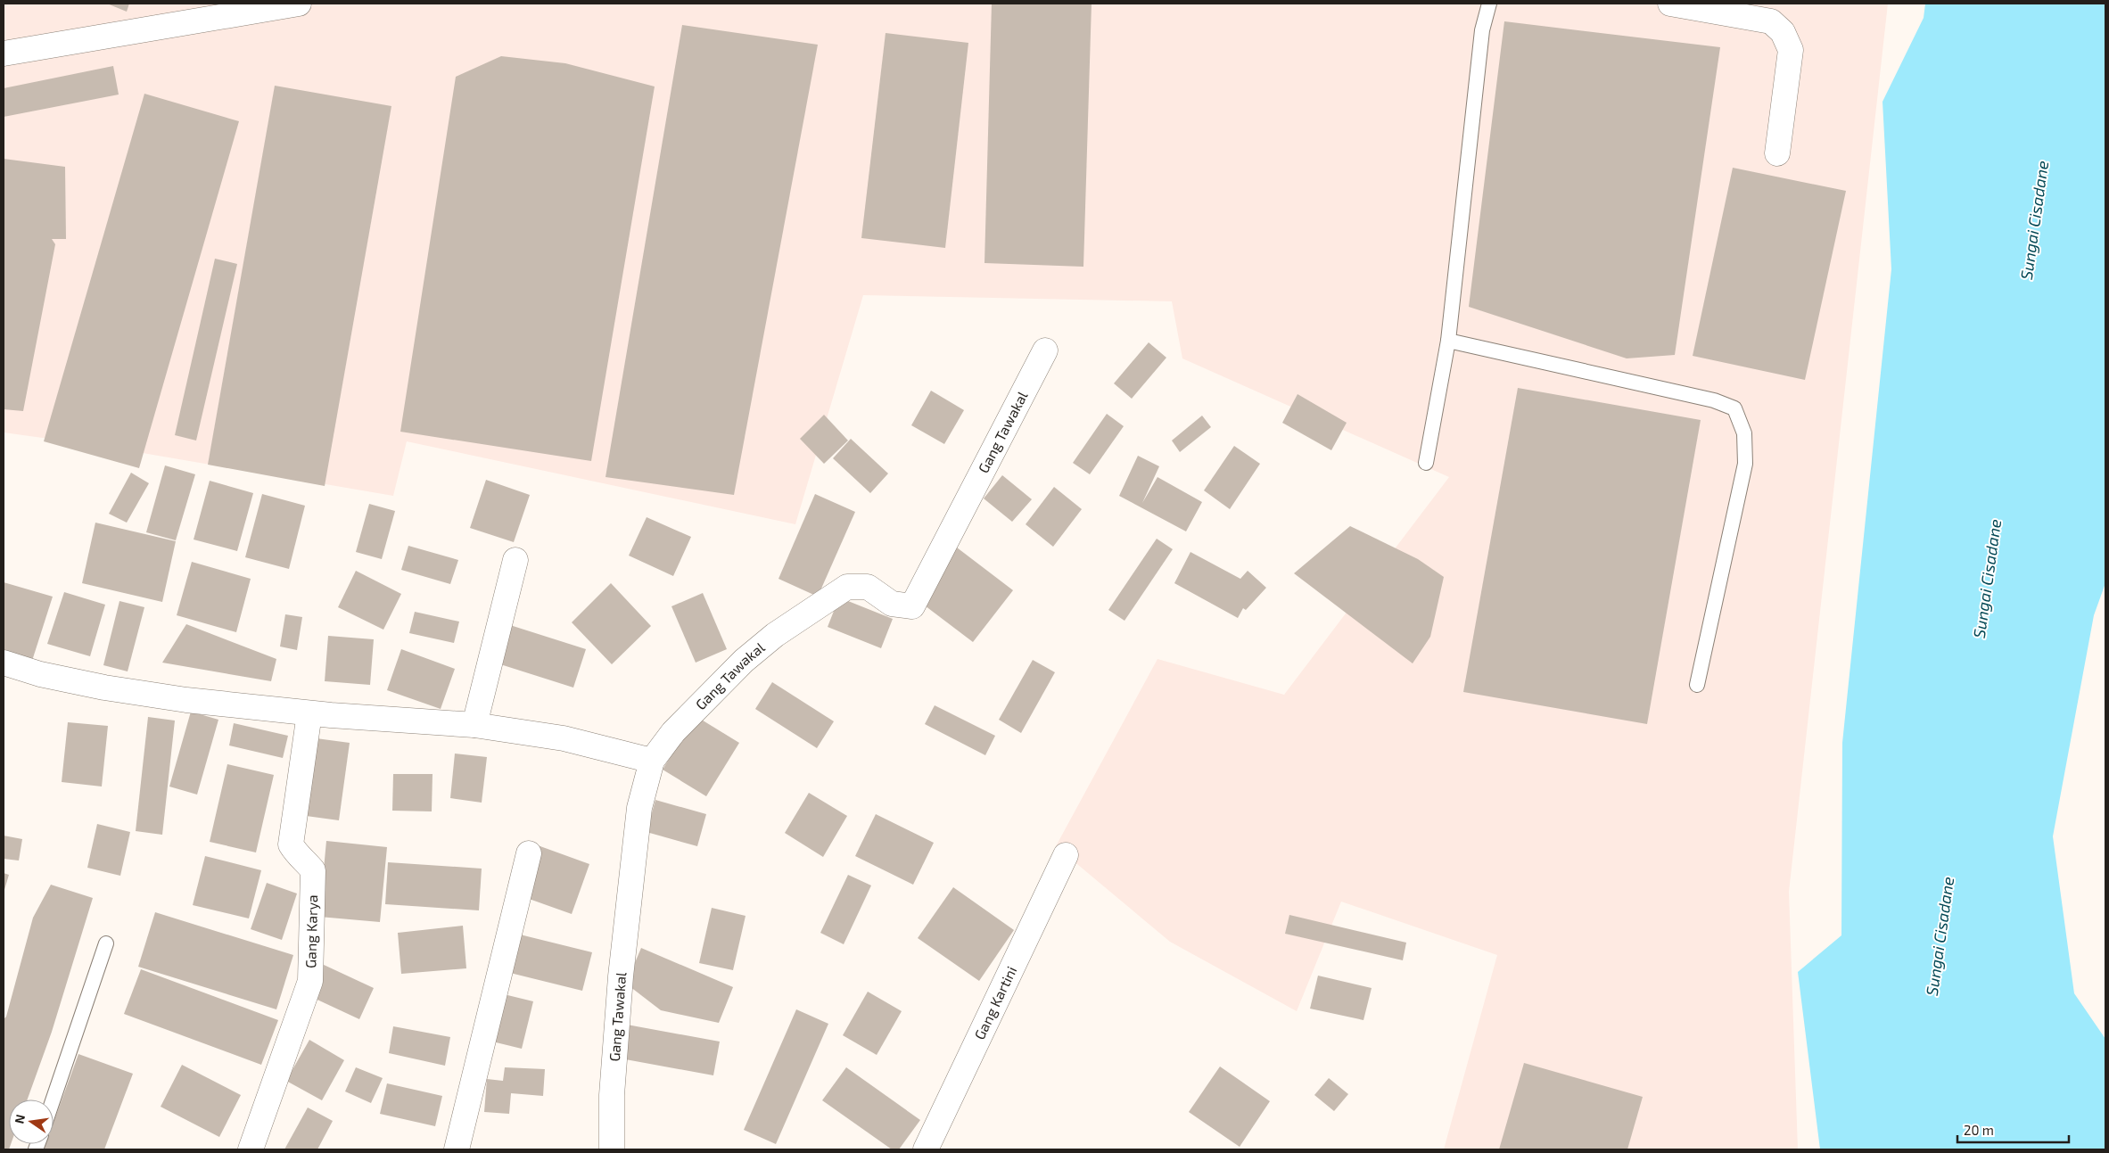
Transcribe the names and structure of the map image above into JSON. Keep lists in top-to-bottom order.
{
  "streets": {
    "street": ["Gang Tawakal", "Gang Karya", "Gang Kartini"]
  },
  "water": ["Sungai Cisadane"],
  "scale_bar": "20 m",
  "north": "left"
}
